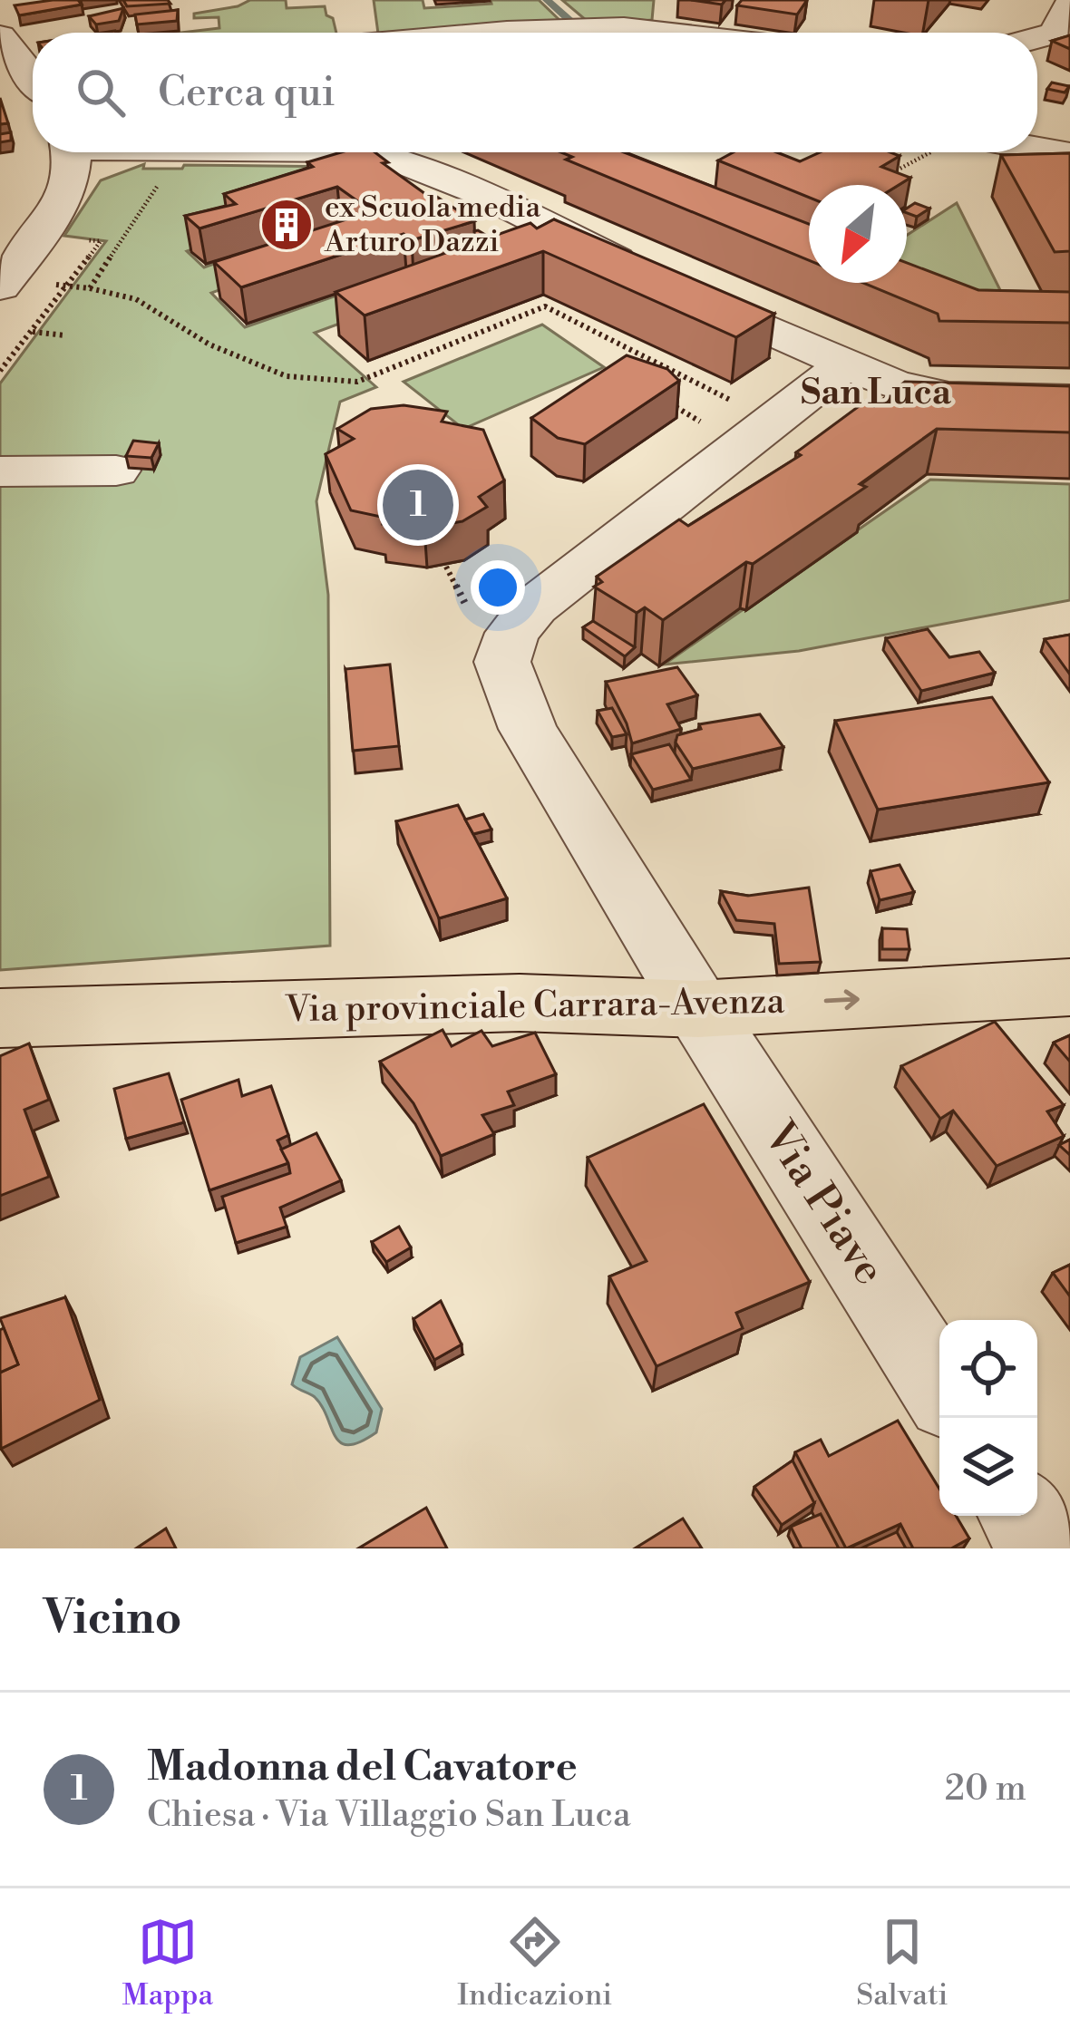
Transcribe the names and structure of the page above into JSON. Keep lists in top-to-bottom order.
{
  "streets": {
    "main road": ["Via provinciale Carrara-Avenza"],
    "street": ["Via Piave"]
  },
  "crossings": [
    ["Via provinciale Carrara-Avenza", "Via Piave"]
  ],
  "districts": ["San Luca"],
  "places": {
    "building": ["ex Scuola media Arturo Dazzi"]
  },
  "north": "bottom left",
  "page": {
    "search": "Cerca qui",
    "pins": "1",
    "heading": "Vicino",
    "list": [
      {
        "mark": "1",
        "name": "Madonna del Cavatore",
        "note": "Chiesa · Via Villaggio San Luca",
        "value": "20 m"
      }
    ],
    "nav": ["Mappa", "Indicazioni", "Salvati"]
  }
}
